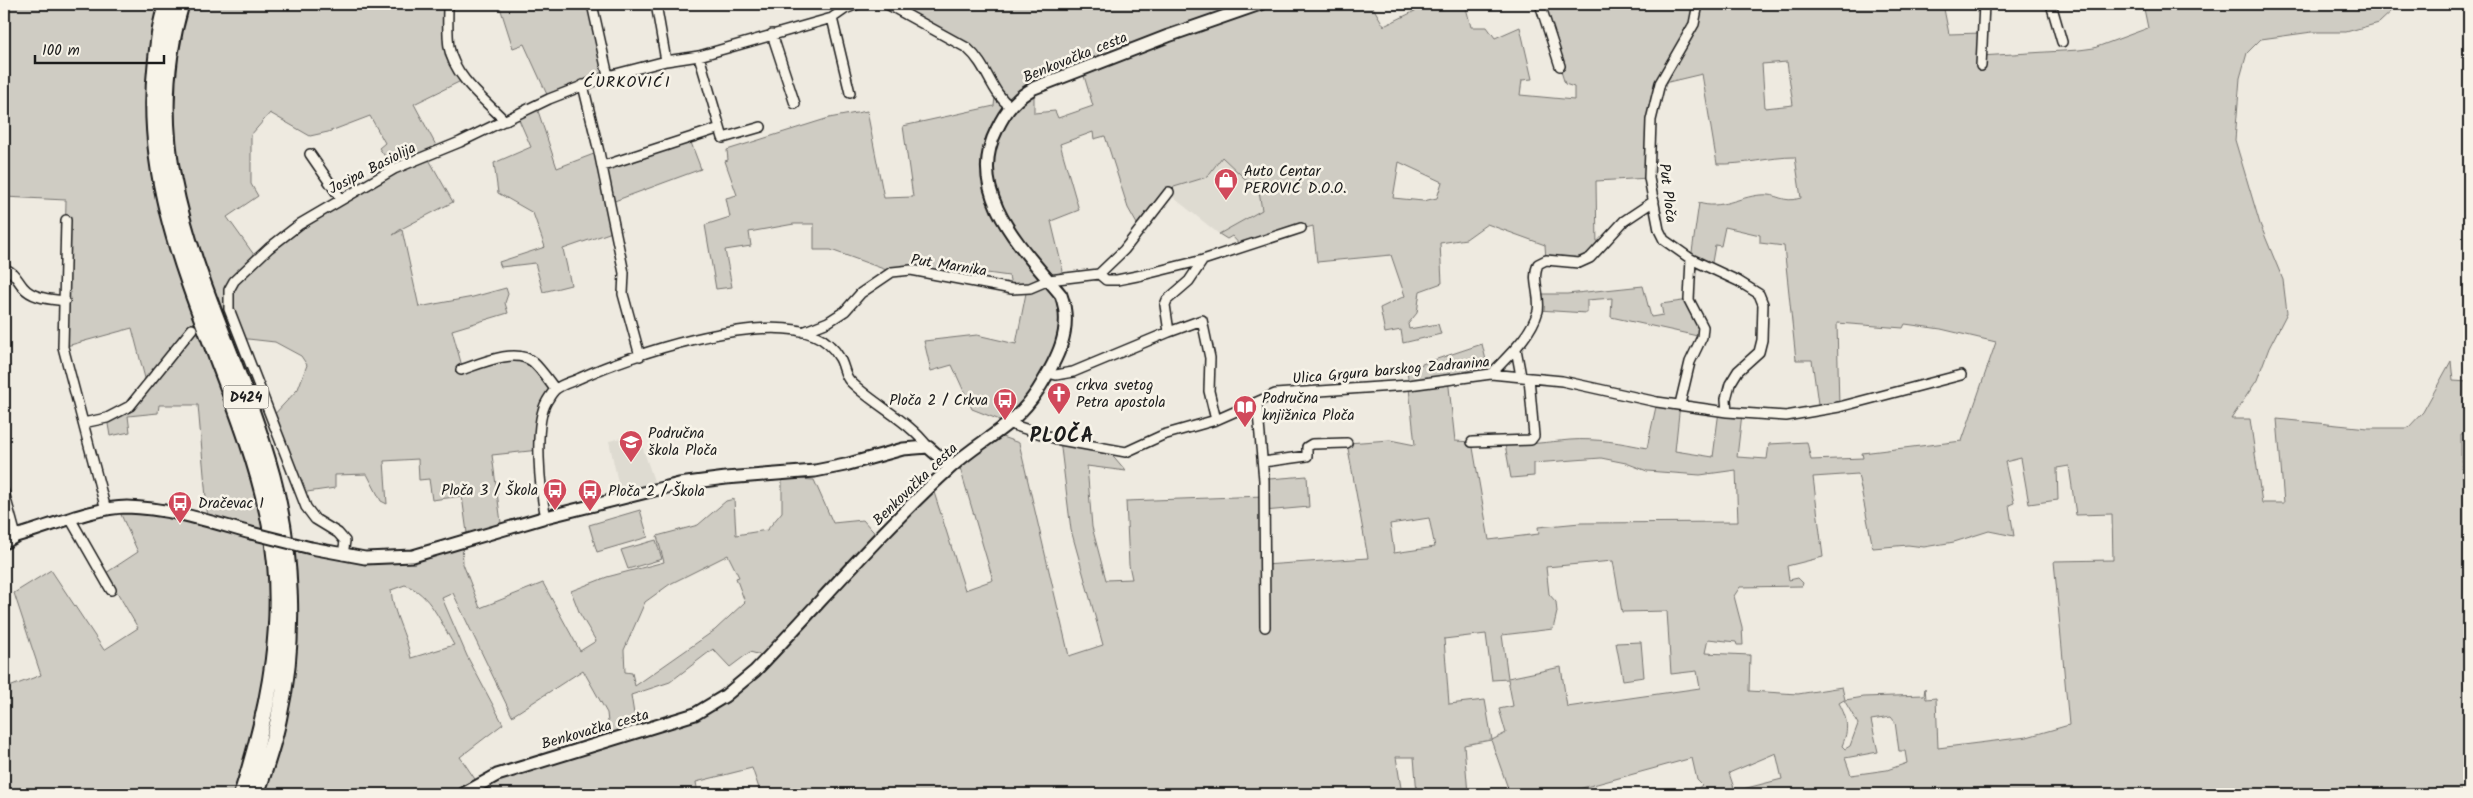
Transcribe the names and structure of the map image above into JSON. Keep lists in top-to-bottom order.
{
  "streets": {
    "highway": ["D424"],
    "main road": ["Benkovačka cesta"],
    "street": [
      "Josipa Basiolija",
      "Put Ploča",
      "Put Marnika",
      "Ulica Grgura barskog Zadranina"
    ]
  },
  "crossings": [
    ["Benkovačka cesta", "Put Marnika"],
    ["Benkovačka cesta", "Ulica Grgura barskog Zadranina"],
    ["Put Ploča", "Ulica Grgura barskog Zadranina"]
  ],
  "districts": ["ĆURKOVIĆI", "PLOČA"],
  "places": {
    "shop": ["Auto Centar PEROVIĆ D.O.O."],
    "church": ["crkva svetog Petra apostola"],
    "bus stop": [
      "Ploča 2 / Crkva",
      "Ploča 3 / Škola",
      "Ploča 2 / Škola",
      "Dračevac 1"
    ],
    "library": ["Područna knjižnica Ploča"],
    "school or university": ["Područna škola Ploča"]
  },
  "scale_bar": "100 m"
}
